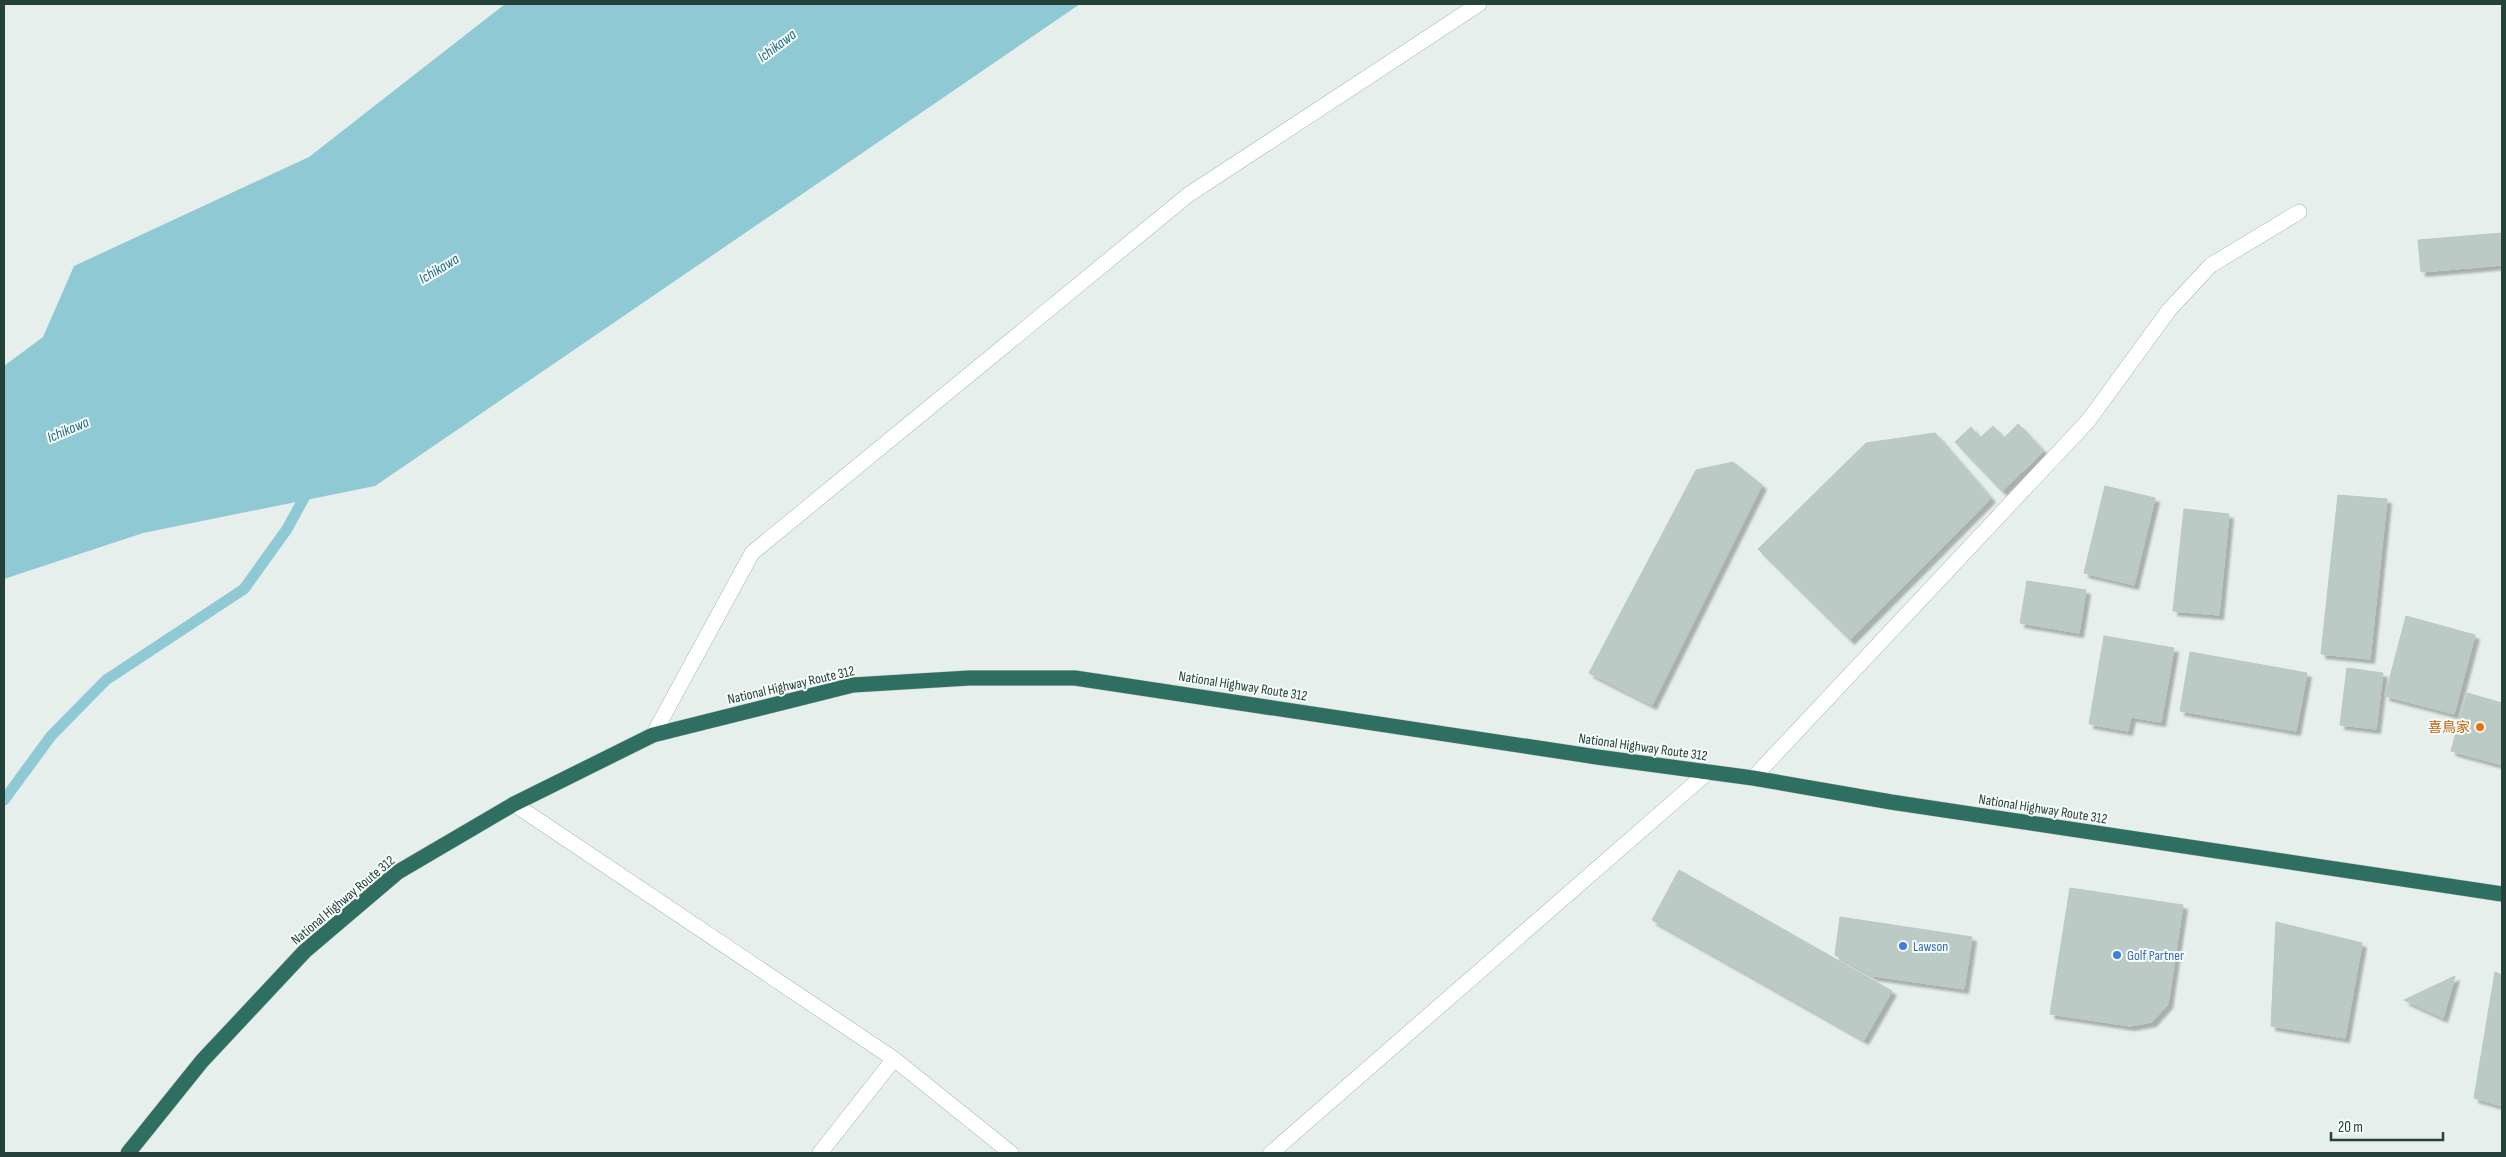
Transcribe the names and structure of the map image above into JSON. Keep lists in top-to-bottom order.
{
  "streets": {
    "highway": ["National Highway Route 312"]
  },
  "water": ["Ichikawa"],
  "places": ["喜鳥家", "Lawson", "Golf Partner"],
  "scale_bar": "20 m"
}
